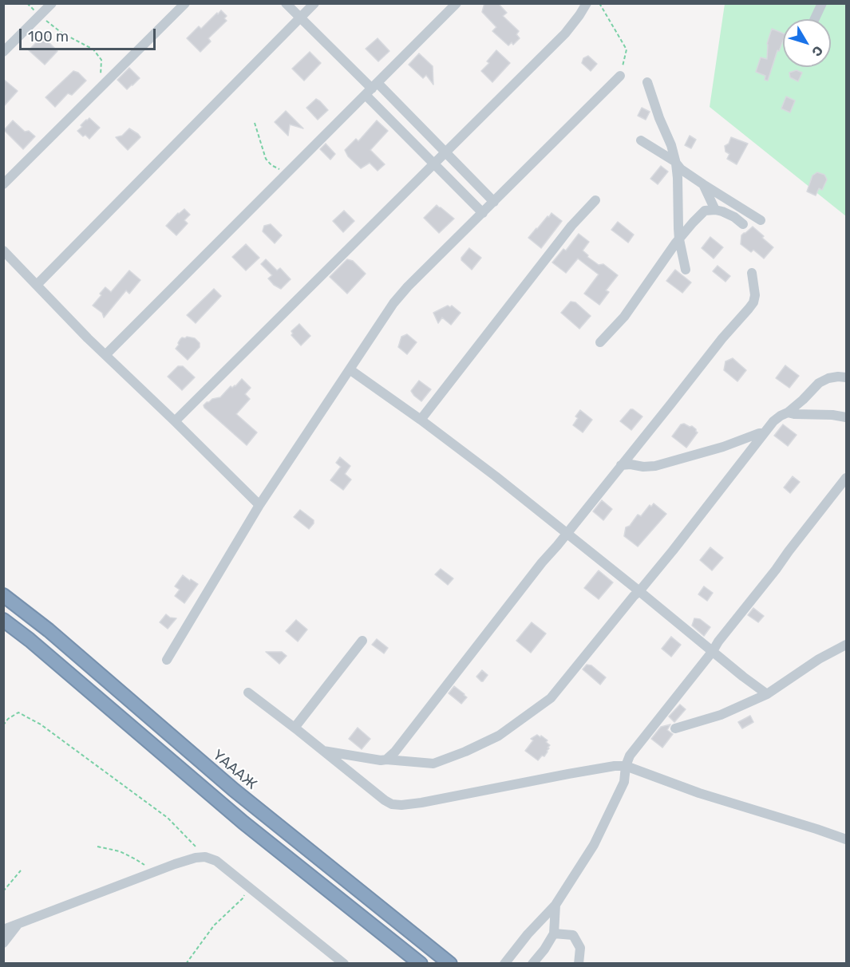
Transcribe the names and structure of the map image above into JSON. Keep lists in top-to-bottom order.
{
  "streets": {
    "highway": ["ҮАААЖ"]
  },
  "scale_bar": "100 m",
  "north": "bottom right"
}
